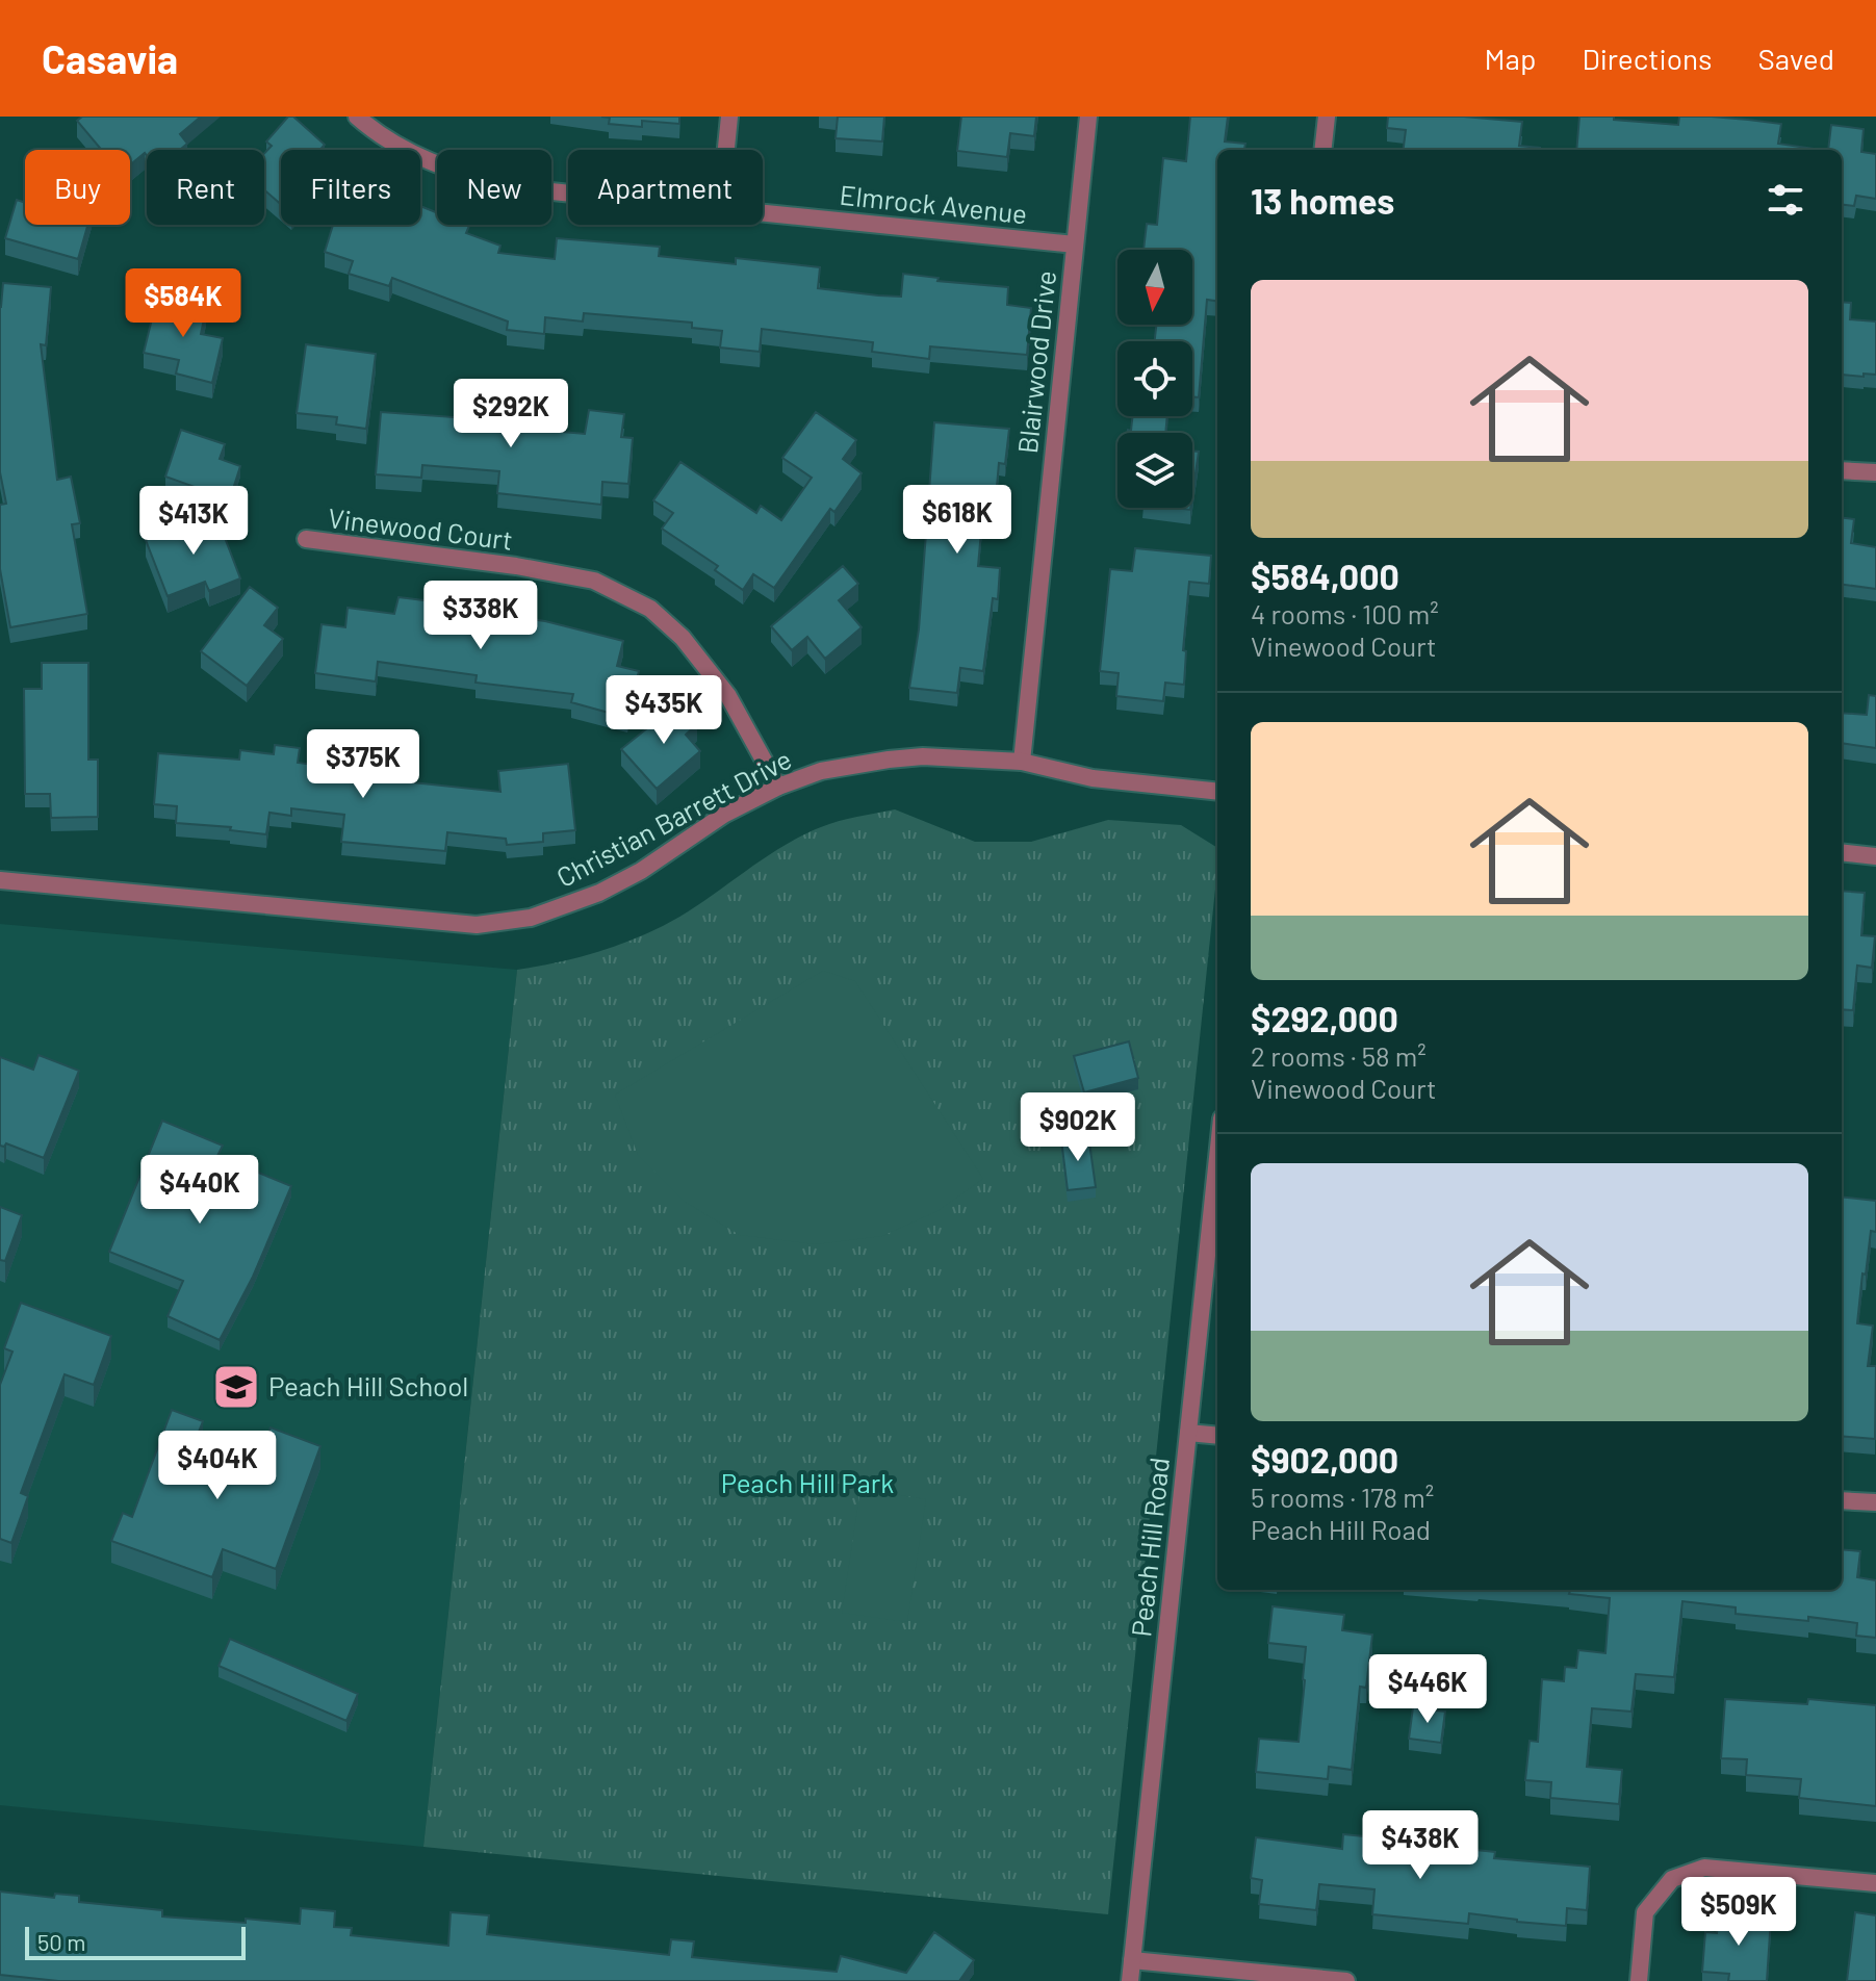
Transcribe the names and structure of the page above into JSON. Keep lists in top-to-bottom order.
{
  "streets": {
    "street": [
      "Elmrock Avenue",
      "Blairwood Drive",
      "Vinewood Court",
      "Christian Barrett Drive",
      "Peach Hill Road"
    ]
  },
  "crossings": [
    ["Elmrock Avenue", "Blairwood Drive"],
    ["Blairwood Drive", "Christian Barrett Drive"],
    ["Vinewood Court", "Christian Barrett Drive"]
  ],
  "parks": ["Peach Hill Park"],
  "places": {
    "school or university": ["Peach Hill School"]
  },
  "scale_bar": "50 m",
  "north": "bottom",
  "page": {
    "header": "Casavia",
    "nav": ["Map", "Directions", "Saved"],
    "chip": [
      "Buy",
      "Rent",
      "Filters",
      "New",
      "Apartment"
    ],
    "heading": "13 homes",
    "list": [
      {
        "name": "$584,000",
        "note": "4 rooms · 100 m² · Vinewood Court"
      },
      {
        "name": "$292,000",
        "note": "2 rooms · 58 m² · Vinewood Court"
      },
      {
        "name": "$902,000",
        "note": "5 rooms · 178 m² · Peach Hill Road"
      }
    ],
    "price": [
      "$584K",
      "$292K",
      "$618K",
      "$413K",
      "$338K",
      "$435K",
      "$375K",
      "$902K",
      "$440K",
      "$404K",
      "$446K",
      "$438K",
      "$509K"
    ],
    "scale": "50 m"
  }
}
